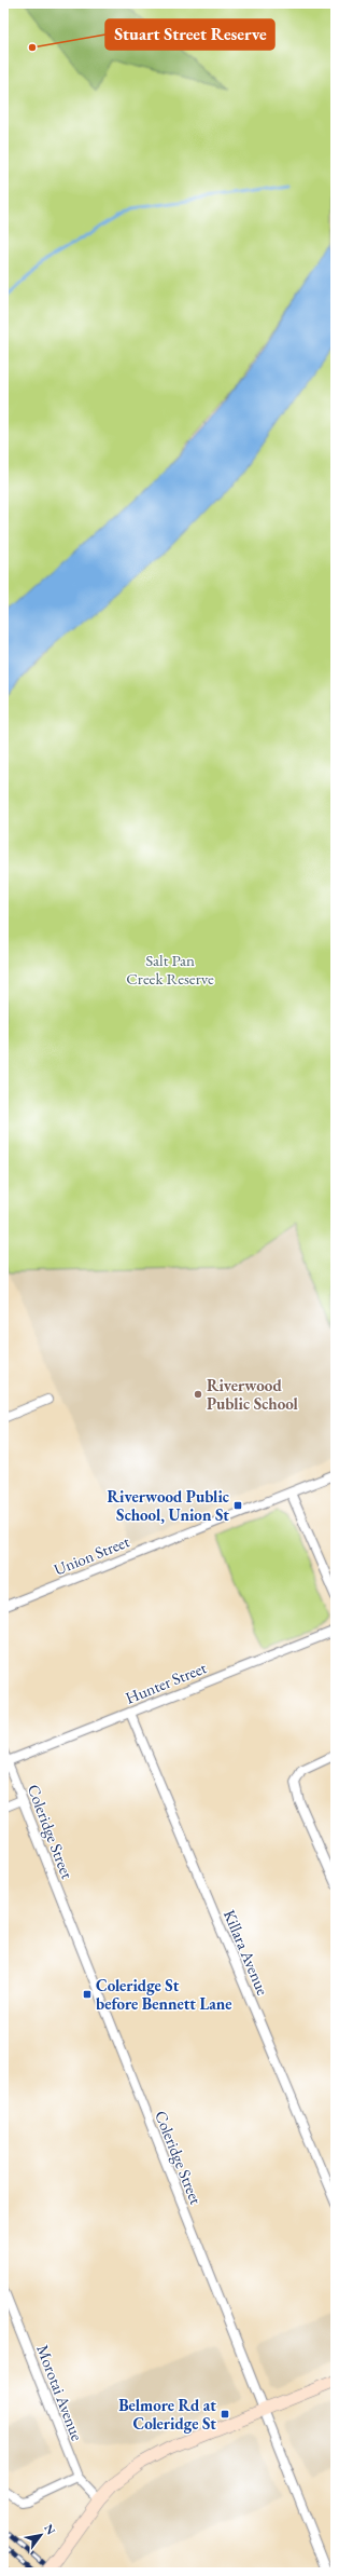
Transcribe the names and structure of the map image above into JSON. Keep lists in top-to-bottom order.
{
  "streets": {
    "street": [
      "Union Street",
      "Hunter Street",
      "Coleridge Street",
      "Killara Avenue",
      "Morotai Avenue"
    ]
  },
  "crossings": [
    ["Hunter Street", "Coleridge Street"],
    ["Hunter Street", "Killara Avenue"]
  ],
  "parks": ["Salt Pan Creek Reserve"],
  "places": {
    "other": ["Stuart Street Reserve", "Riverwood Public School"],
    "transit": ["Riverwood Public School, Union St", "Coleridge St before Bennett Lane", "Belmore Rd at Coleridge St"]
  },
  "north": "top right"
}
